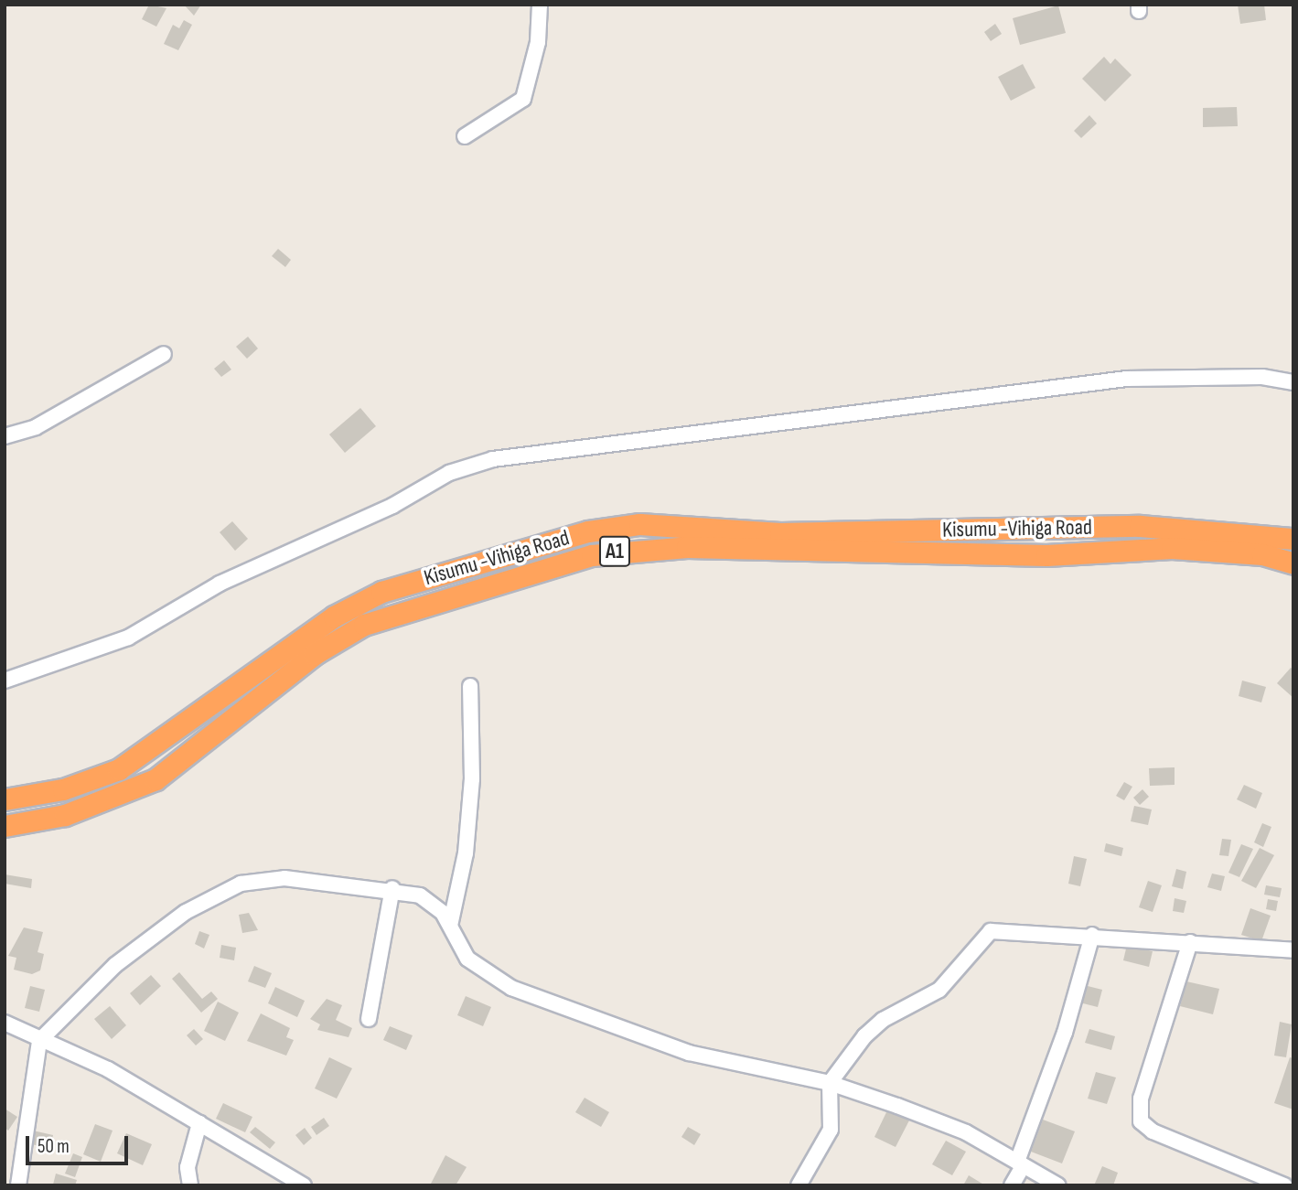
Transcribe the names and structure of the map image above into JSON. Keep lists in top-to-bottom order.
{
  "streets": {
    "highway": ["Kisumu -Vihiga Road", "A1"]
  },
  "scale_bar": "50 m"
}
